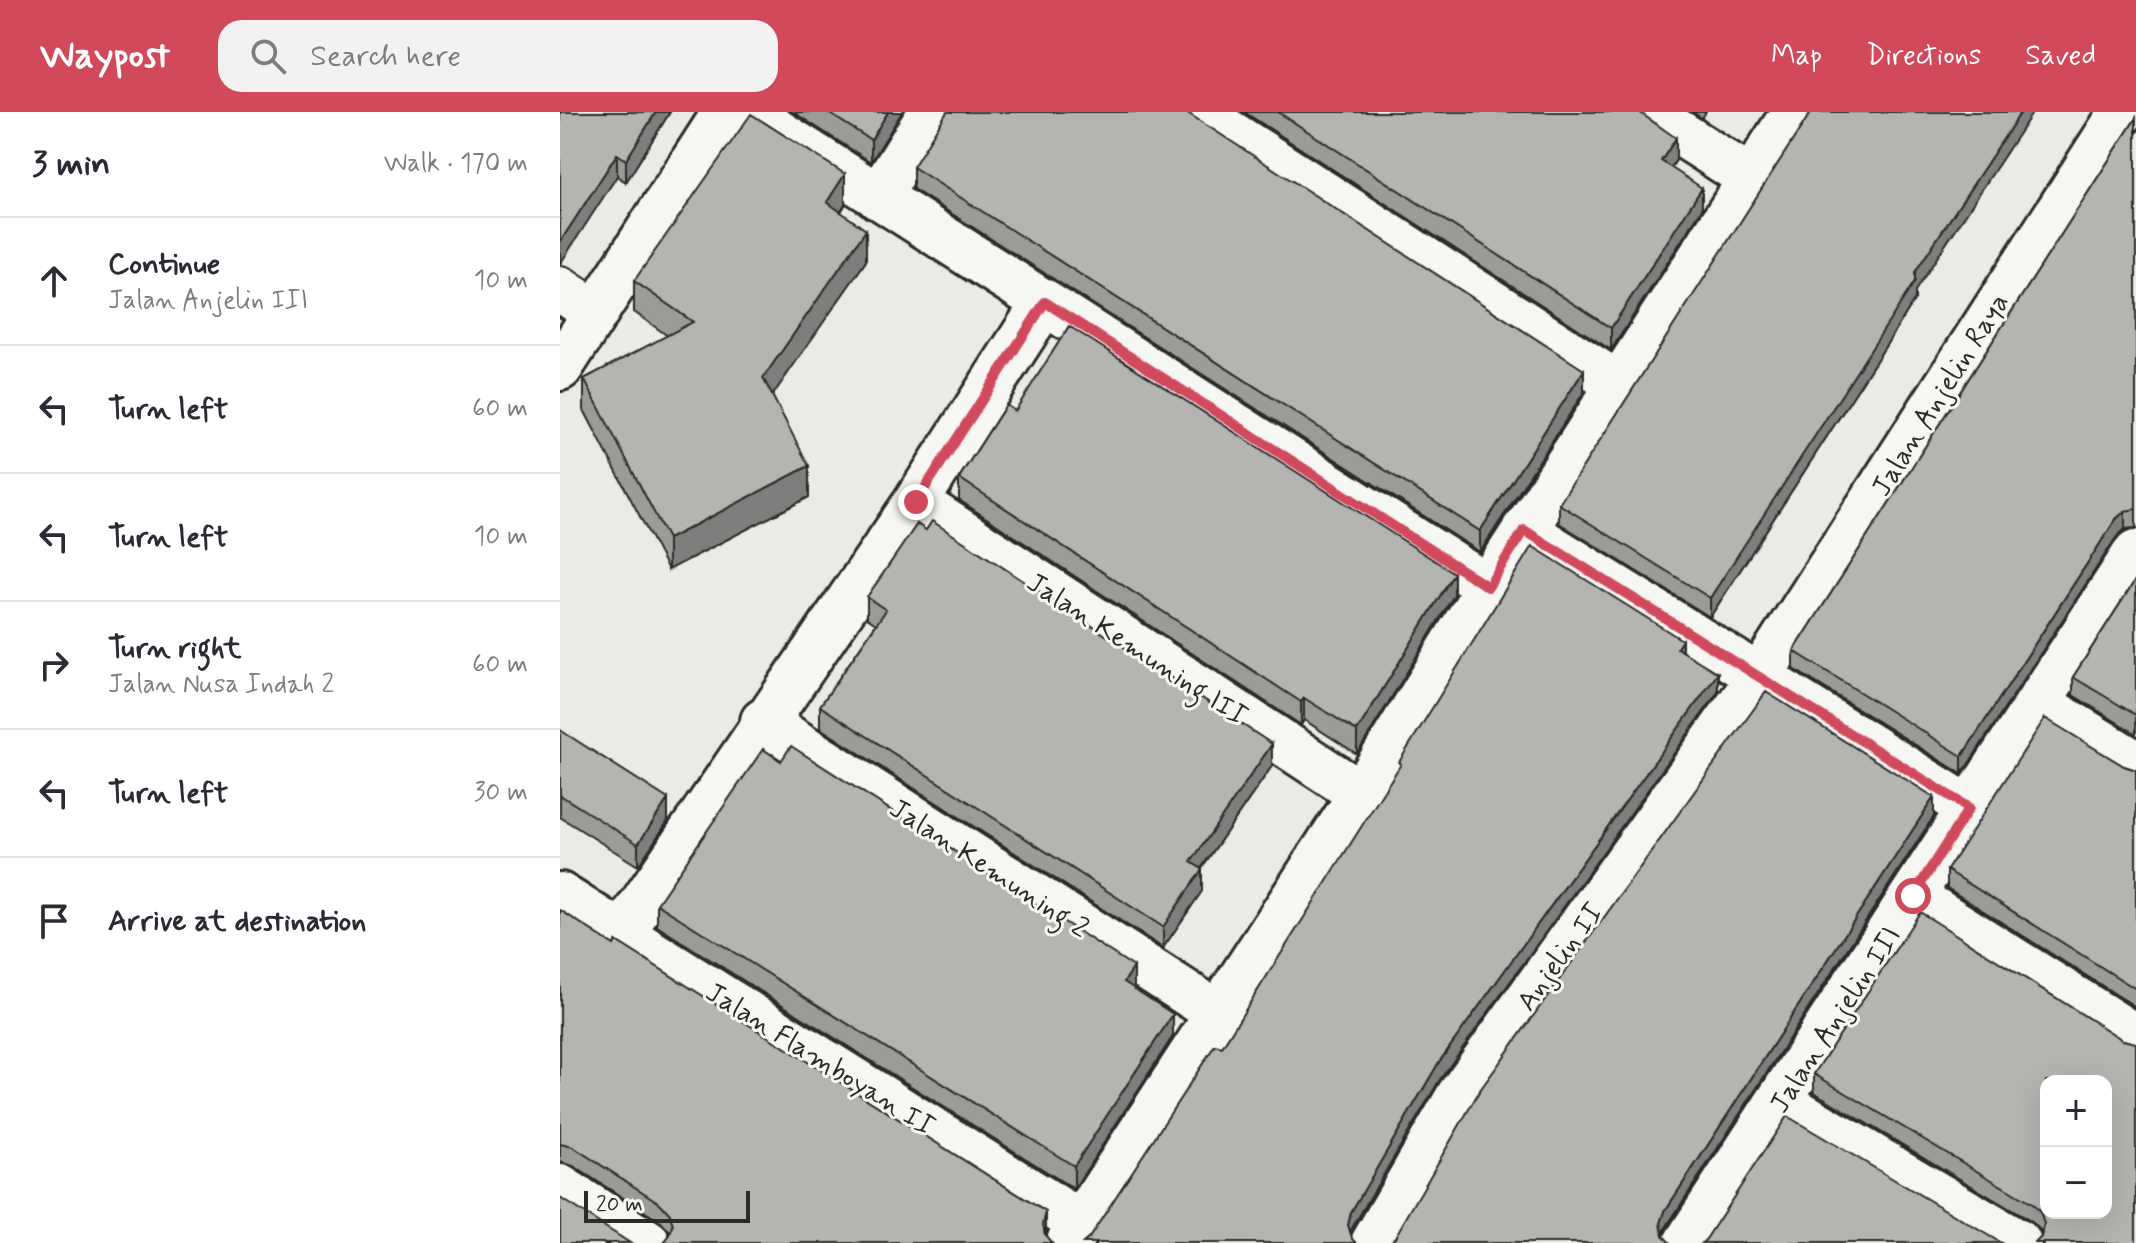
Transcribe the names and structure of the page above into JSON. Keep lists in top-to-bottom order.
{
  "streets": {
    "street": [
      "Jalan Anjelin Raya",
      "Jalan Kemuning III",
      "Jalan Kemuning 2",
      "Anjelin II",
      "Jalan Anjelin III",
      "Jalan Flamboyan II"
    ]
  },
  "crossings": [
    ["Jalan Anjelin Raya", "Anjelin II"]
  ],
  "scale_bar": "20 m",
  "page": {
    "header": "Waypost",
    "search": "Search here",
    "nav": ["Map", "Directions", "Saved"],
    "heading": ["3 min", "Walk · 170 m"],
    "list": [
      ["Continue", "Jalan Anjelin III", "10 m"],
      ["Turn left", "60 m"],
      ["Turn left", "10 m"],
      ["Turn right", "Jalan Nusa Indah 2", "60 m"],
      ["Turn left", "30 m"],
      "Arrive at destination"
    ],
    "map_buttons": ["+", "−"],
    "scale": "20 m"
  }
}
